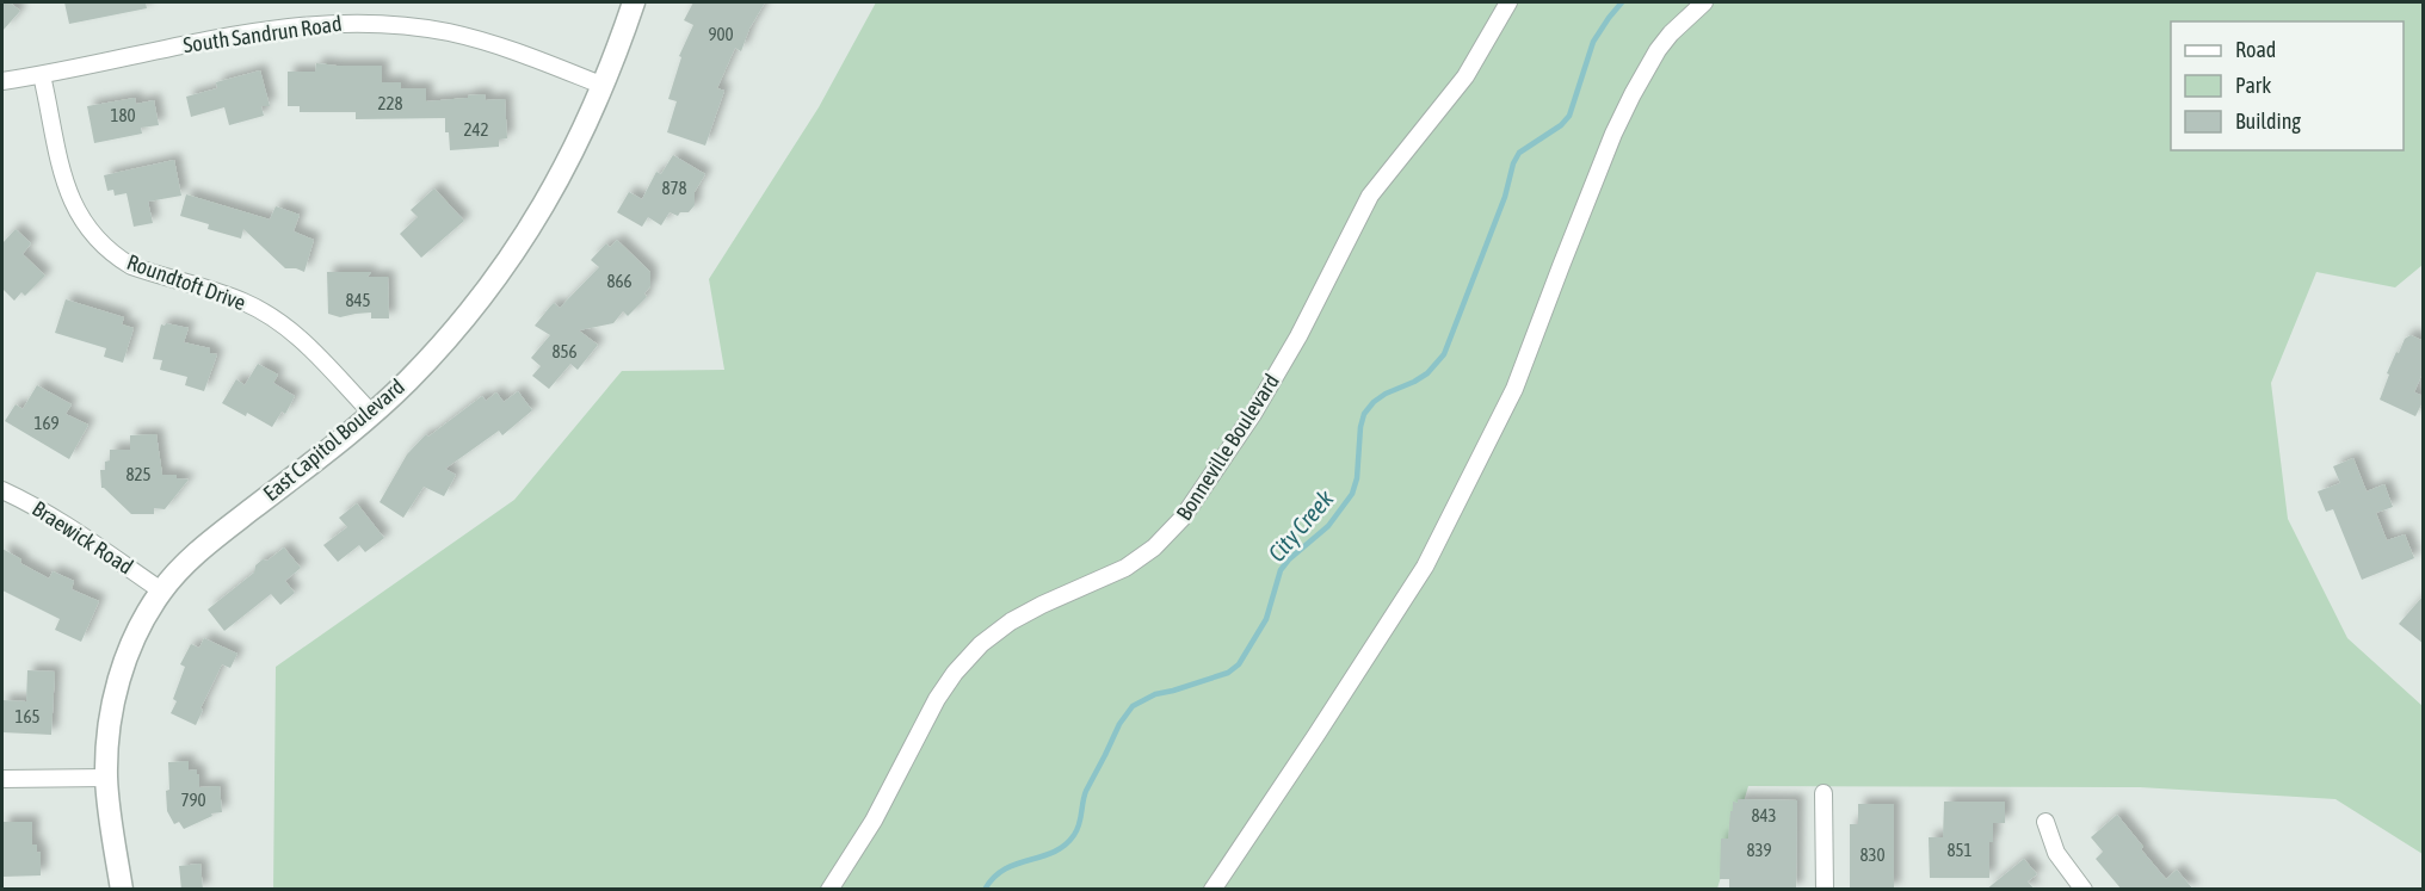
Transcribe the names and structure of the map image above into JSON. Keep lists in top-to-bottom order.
{
  "streets": {
    "street": [
      "South Sandrun Road",
      "Roundtoft Drive",
      "East Capitol Boulevard",
      "Bonneville Boulevard",
      "Braewick Road"
    ]
  },
  "crossings": [
    ["South Sandrun Road", "Roundtoft Drive"],
    ["South Sandrun Road", "East Capitol Boulevard"],
    ["Roundtoft Drive", "East Capitol Boulevard"],
    ["East Capitol Boulevard", "Braewick Road"]
  ],
  "water": ["City Creek"],
  "house_numbers": [
    "900",
    "228",
    "180",
    "242",
    "878",
    "866",
    "845",
    "856",
    "169",
    "825",
    "165",
    "790",
    "843",
    "839",
    "851",
    "830"
  ],
  "legend": ["Road", "Park", "Building"]
}
